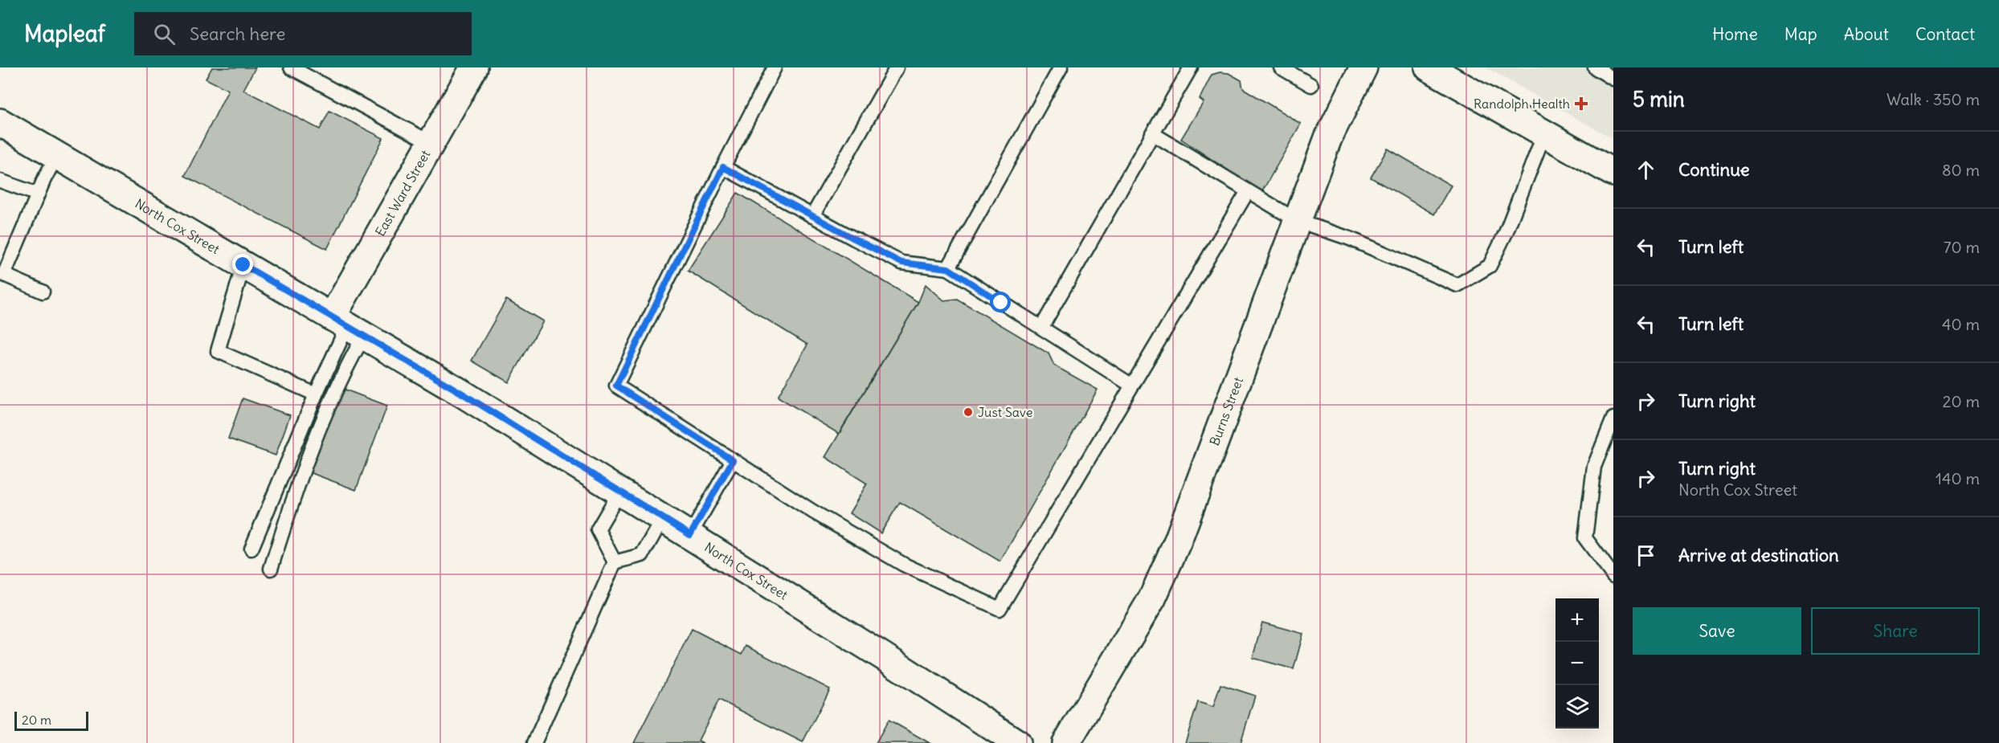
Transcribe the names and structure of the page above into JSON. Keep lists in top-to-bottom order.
{
  "streets": {
    "street": ["East Ward Street", "North Cox Street", "Burns Street"]
  },
  "crossings": [
    ["East Ward Street", "North Cox Street"]
  ],
  "places": {
    "health": ["Randolph Health"],
    "other": ["Just Save"]
  },
  "scale_bar": "20 m",
  "page": {
    "header": "Mapleaf",
    "search": "Search here",
    "nav": [
      "Home",
      "Map",
      "About",
      "Contact"
    ],
    "heading": ["5 min", "Walk · 350 m"],
    "list": [
      ["Continue", "80 m"],
      ["Turn left", "70 m"],
      ["Turn left", "40 m"],
      ["Turn right", "20 m"],
      ["Turn right", "North Cox Street", "140 m"],
      "Arrive at destination"
    ],
    "buttons": ["Save", "Share"],
    "map_buttons": ["+", "−"],
    "scale": "20 m"
  }
}
